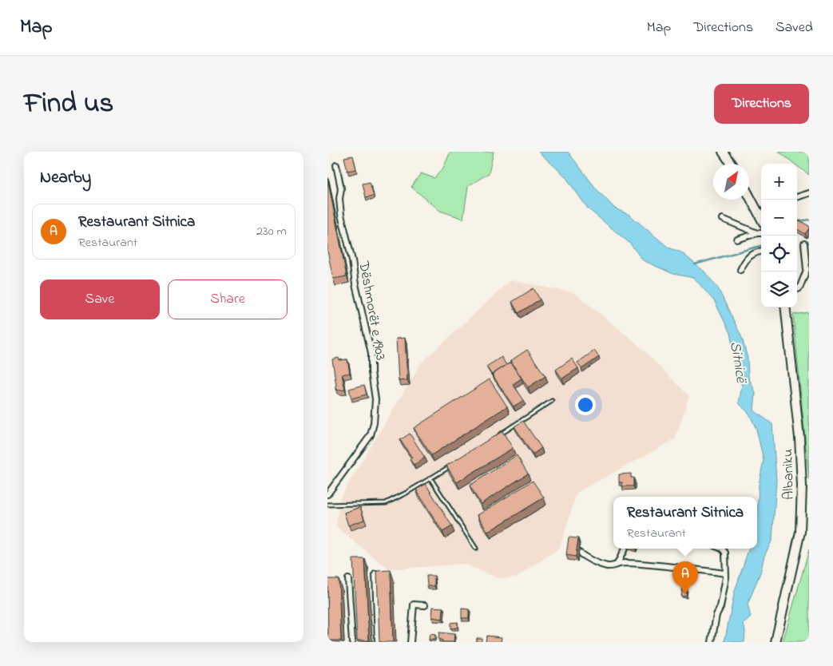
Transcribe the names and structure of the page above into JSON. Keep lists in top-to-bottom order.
{
  "streets": {
    "main road": ["Albaniku"],
    "street": ["Dëshmorët e 1903"]
  },
  "water": ["Sitnicë"],
  "north": "top right",
  "page": {
    "header": "Map",
    "nav": ["Map", "Directions", "Saved"],
    "title": "Find us",
    "buttons": [
      "Directions",
      ["Save", "Share"]
    ],
    "heading": "Nearby",
    "map_buttons": ["+", "−"],
    "list": [
      {
        "mark": "A",
        "name": "Restaurant Sitnica",
        "note": "Restaurant",
        "value": "230 m"
      }
    ],
    "popup": ["Restaurant Sitnica", "Restaurant"],
    "pins": "A"
  }
}
